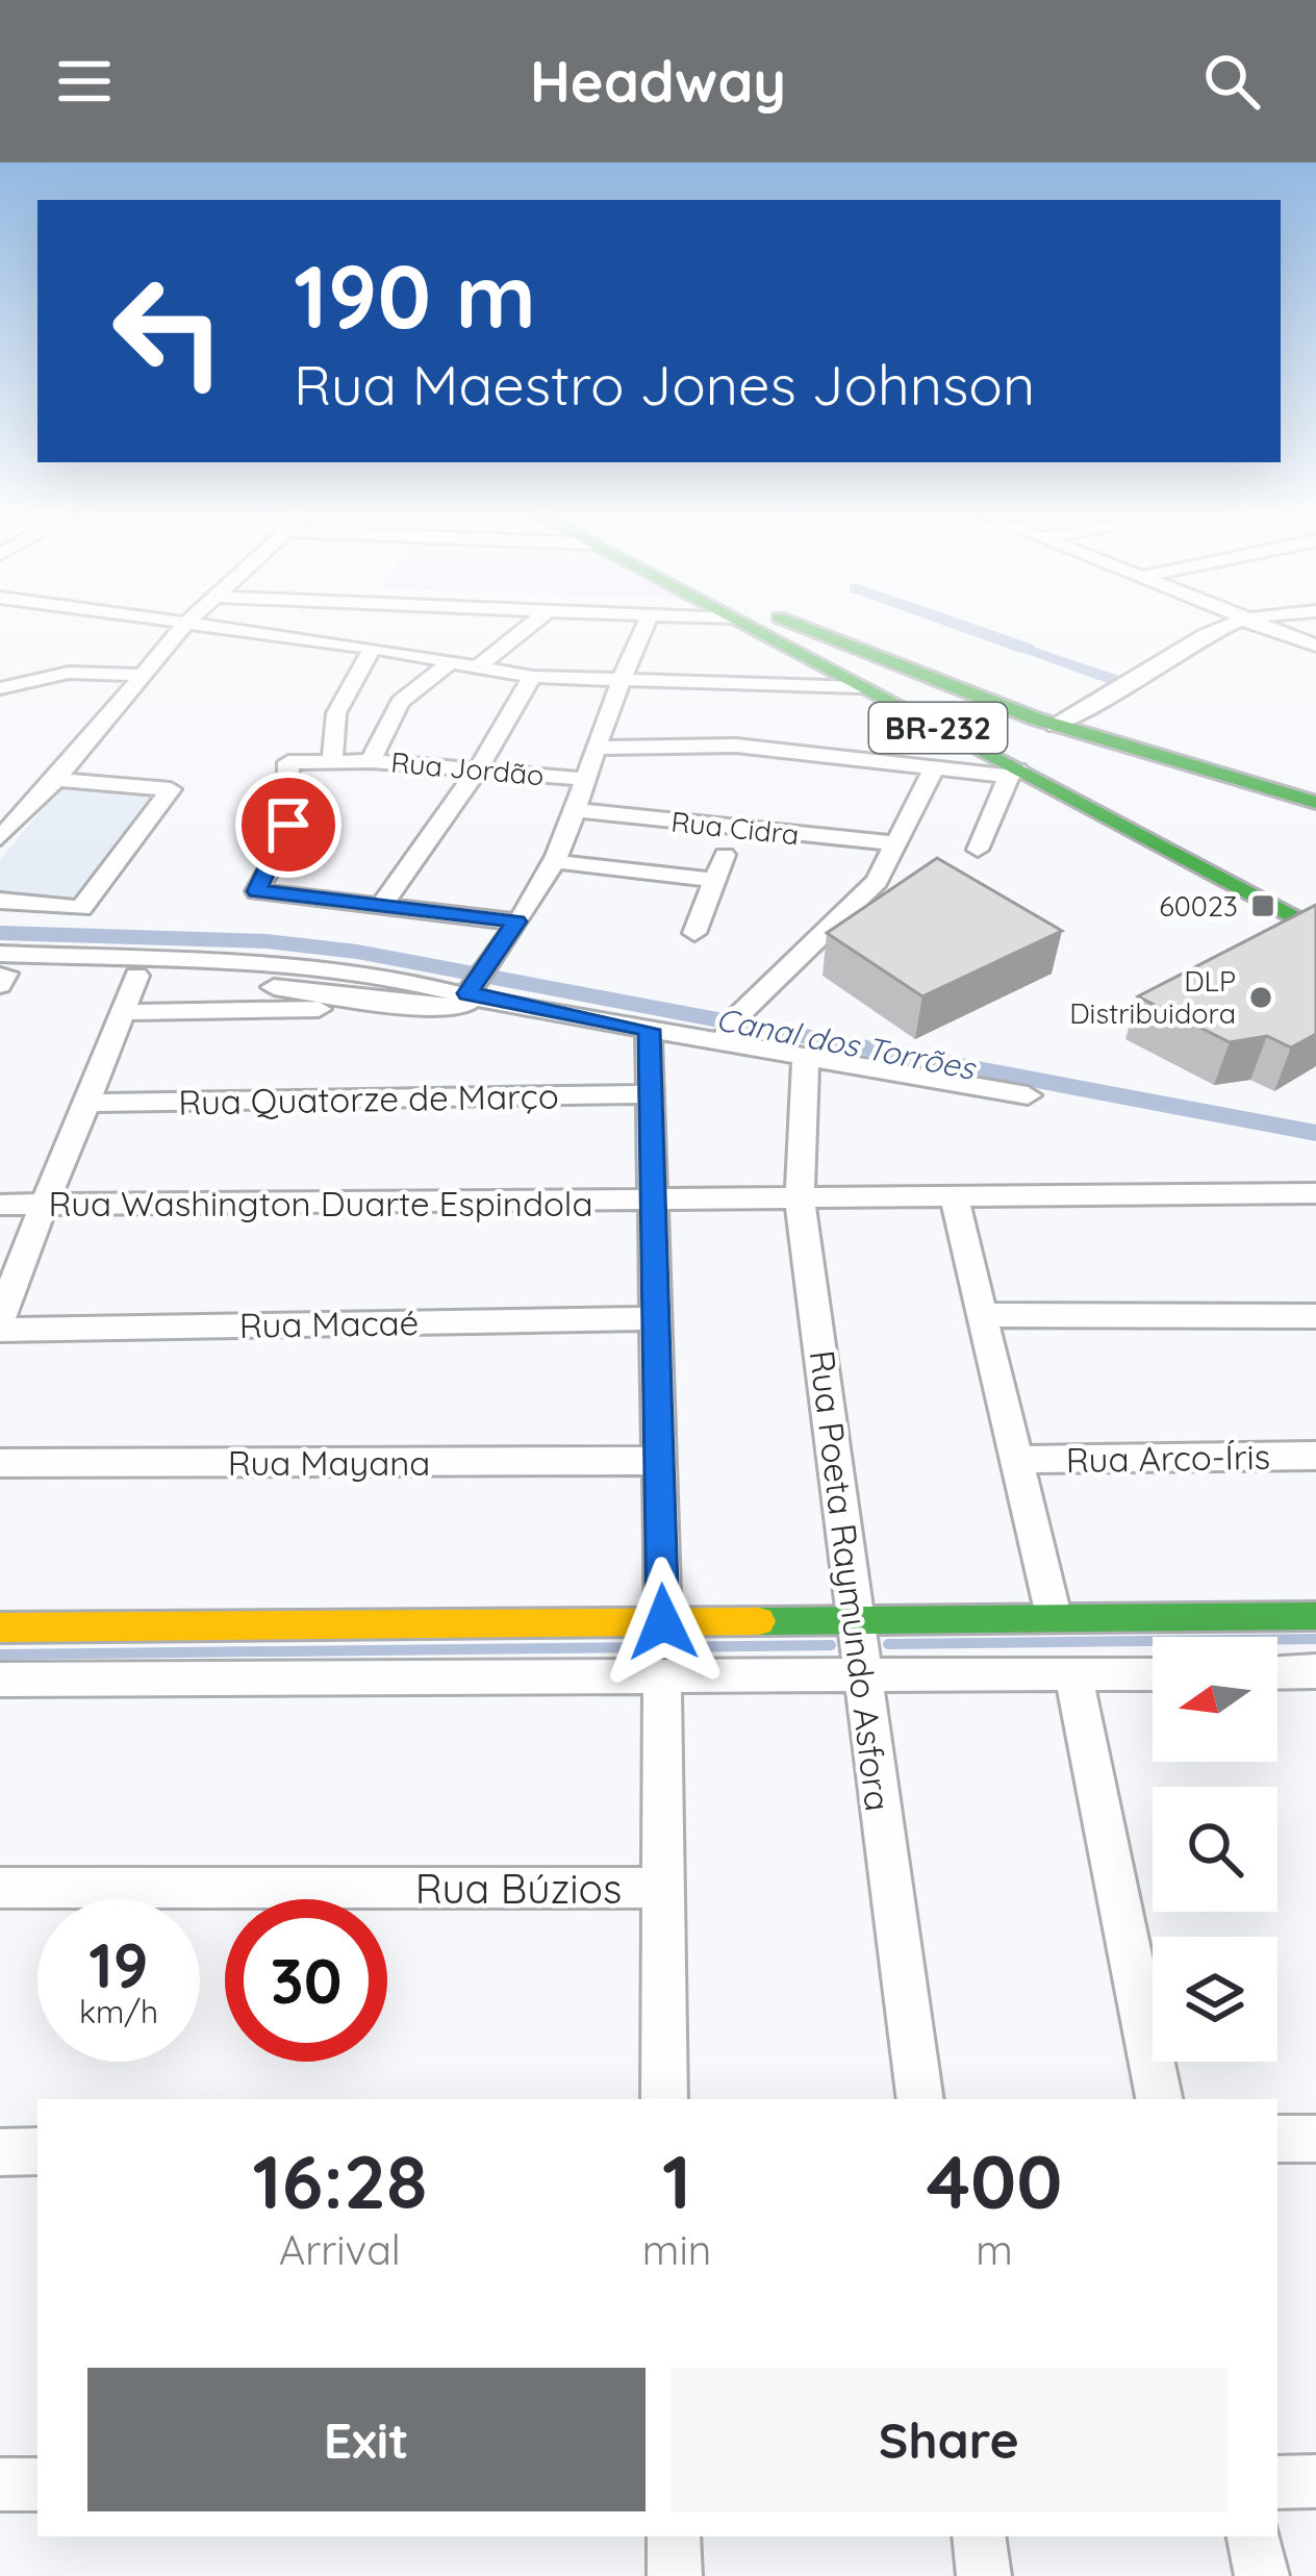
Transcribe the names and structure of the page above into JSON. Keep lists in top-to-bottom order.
{
  "streets": {
    "main road": ["BR-232"],
    "street": [
      "Rua Jordão",
      "Rua Cidra",
      "Rua Quatorze de Março",
      "Rua Washington Duarte Espindola",
      "Rua Macaé",
      "Rua Arco-Íris",
      "Rua Mayana",
      "Rua Poeta Raymundo Asfora",
      "Rua Búzios"
    ]
  },
  "crossings": [
    ["Rua Washington Duarte Espindola", "Rua Poeta Raymundo Asfora"]
  ],
  "water": ["Canal dos Torrões"],
  "places": {
    "transit": ["60023"],
    "other": ["DLP Distribuidora"]
  },
  "north": "left",
  "page": {
    "header": "Headway",
    "turn": ["190 m", "Rua Maestro Jones Johnson"],
    "speed": "19 km/h",
    "limit": "30",
    "eta": [
      "16:28",
      "Arrival",
      "1",
      "min",
      "400",
      "m"
    ],
    "buttons": ["Exit", "Share"]
  }
}
